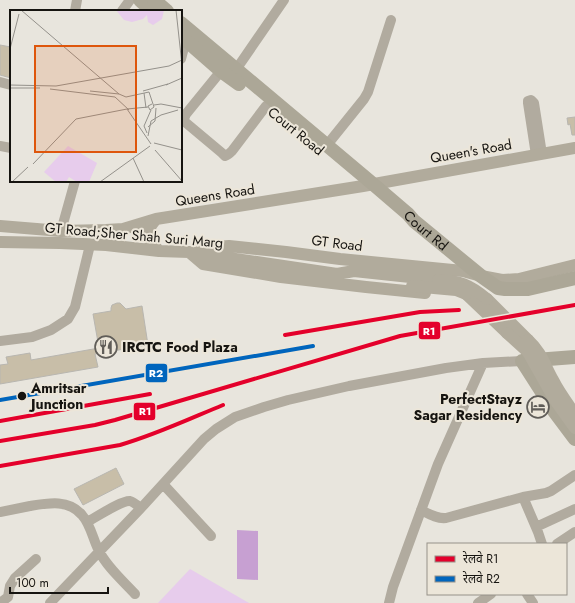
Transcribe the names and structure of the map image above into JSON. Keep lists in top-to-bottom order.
{
  "streets": {
    "highway": ["Court Road", "Court Rd"],
    "main road": [
      "Queen's Road",
      "Queens Road",
      "GT Road;Sher Shah Suri Marg",
      "GT Road"
    ]
  },
  "crossings": [
    ["Court Road", "Queen's Road"],
    ["Court Road", "Queens Road"],
    ["Court Road", "Court Rd"],
    ["Queen's Road", "Queens Road"],
    ["Queen's Road", "Court Rd"],
    ["Queens Road", "Court Rd"],
    ["Queens Road", "GT Road;Sher Shah Suri Marg"],
    ["Court Rd", "GT Road"],
    ["GT Road;Sher Shah Suri Marg", "GT Road"]
  ],
  "places": {
    "restaurant": ["IRCTC Food Plaza"],
    "other": ["Amritsar Junction"],
    "hotel": ["PerfectStayz Sagar Residency"]
  },
  "lines": ["rail line R1", "rail line R2"],
  "legend": ["रेलवे R1", "रेलवे R2"],
  "scale_bar": "100 m"
}
